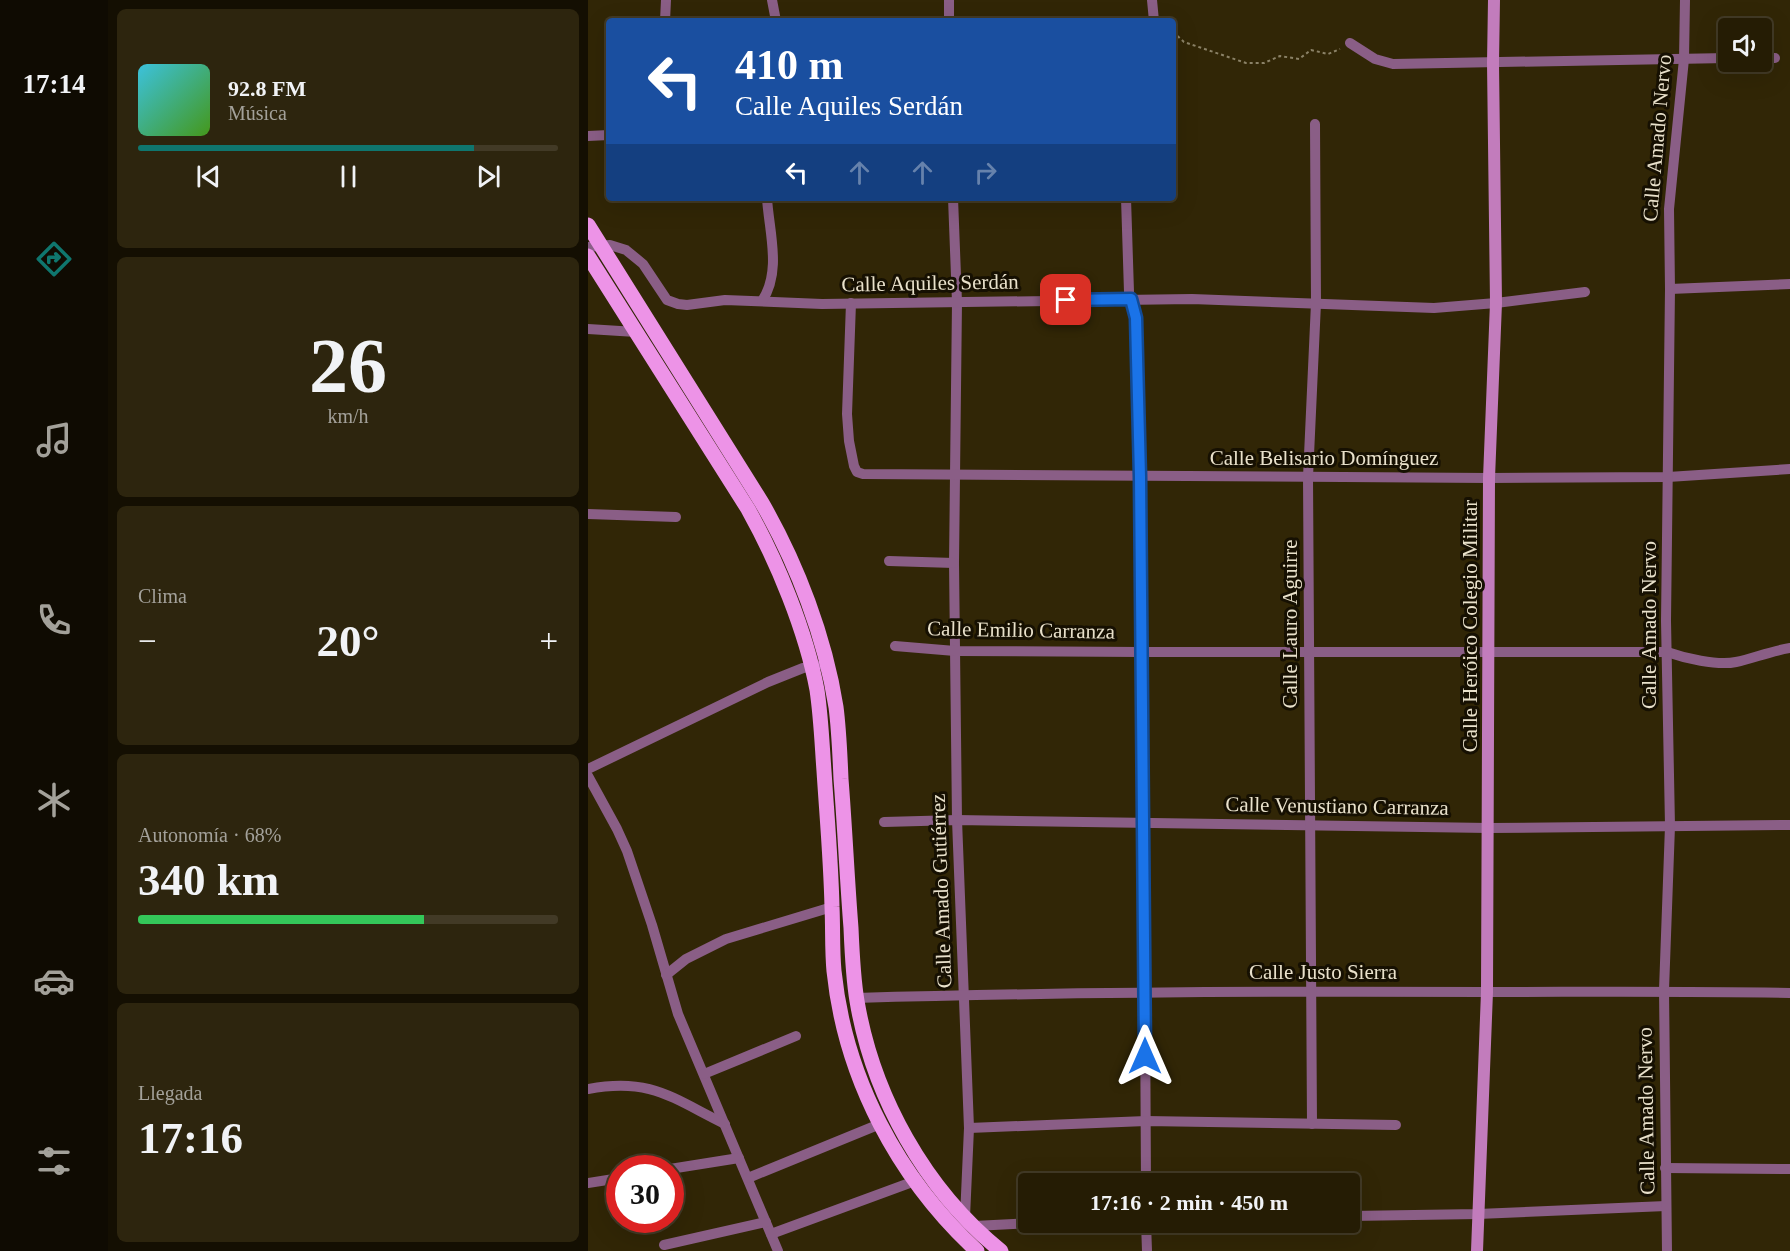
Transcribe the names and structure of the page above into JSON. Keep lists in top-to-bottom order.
{
  "streets": {
    "main road": ["Calle Heróico Colegio Militar"],
    "street": [
      "Calle Amado Nervo",
      "Calle Aquiles Serdán",
      "Calle Belisario Domínguez",
      "Calle Lauro Aguirre",
      "Calle Emilio Carranza",
      "Calle Venustiano Carranza",
      "Calle Amado Gutiérrez",
      "Calle Justo Sierra"
    ]
  },
  "crossings": [
    ["Calle Amado Nervo", "Calle Belisario Domínguez"],
    ["Calle Amado Nervo", "Calle Emilio Carranza"],
    ["Calle Amado Nervo", "Calle Venustiano Carranza"],
    ["Calle Amado Nervo", "Calle Justo Sierra"],
    ["Calle Aquiles Serdán", "Calle Belisario Domínguez"],
    ["Calle Aquiles Serdán", "Calle Lauro Aguirre"],
    ["Calle Aquiles Serdán", "Calle Heróico Colegio Militar"],
    ["Calle Aquiles Serdán", "Calle Amado Gutiérrez"],
    ["Calle Belisario Domínguez", "Calle Lauro Aguirre"],
    ["Calle Belisario Domínguez", "Calle Heróico Colegio Militar"],
    ["Calle Belisario Domínguez", "Calle Amado Gutiérrez"],
    ["Calle Lauro Aguirre", "Calle Emilio Carranza"],
    ["Calle Lauro Aguirre", "Calle Venustiano Carranza"],
    ["Calle Lauro Aguirre", "Calle Justo Sierra"],
    ["Calle Heróico Colegio Militar", "Calle Emilio Carranza"],
    ["Calle Heróico Colegio Militar", "Calle Venustiano Carranza"],
    ["Calle Heróico Colegio Militar", "Calle Justo Sierra"],
    ["Calle Emilio Carranza", "Calle Amado Gutiérrez"],
    ["Calle Venustiano Carranza", "Calle Amado Gutiérrez"],
    ["Calle Amado Gutiérrez", "Calle Justo Sierra"]
  ],
  "page": {
    "tabs": "17:14",
    "turn": ["410 m", "Calle Aquiles Serdán"],
    "song": ["92.8 FM", "Música"],
    "tile": [
      ["26", "km/h"],
      "Clima",
      ["Autonomía · 68%", "340 km"],
      ["Llegada", "17:16"]
    ],
    "heat": ["−", "20°", "+"],
    "limit": "30",
    "trip": "17:16 · 2 min · 450 m"
  }
}
